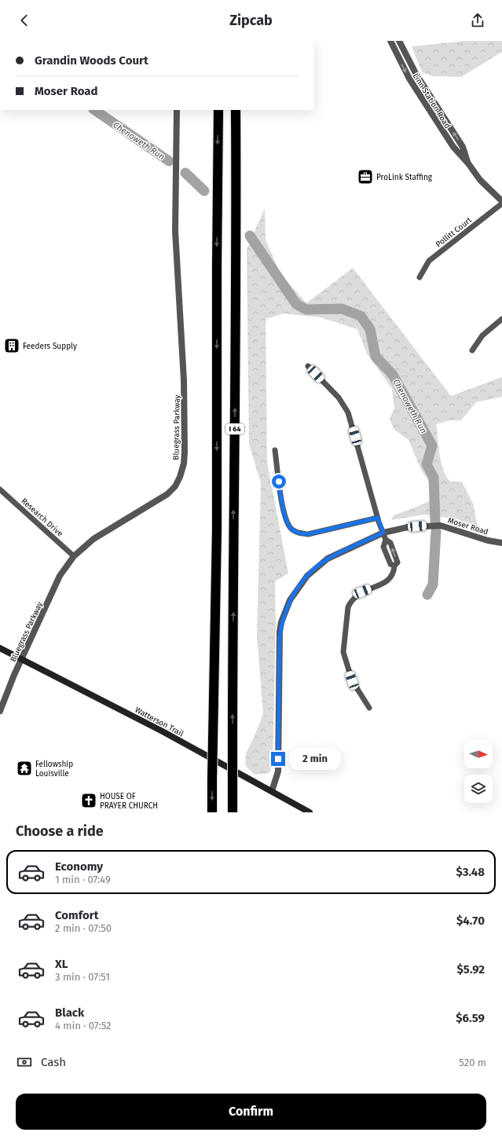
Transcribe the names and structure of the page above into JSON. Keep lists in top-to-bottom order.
{
  "streets": {
    "highway": ["I 64"],
    "main road": ["Watterson Trail"],
    "street": [
      "Linn Station Road",
      "Pollitt Court",
      "Bluegrass Parkway",
      "Research Drive",
      "Moser Road"
    ]
  },
  "crossings": [
    ["Linn Station Road", "Pollitt Court"],
    ["Bluegrass Parkway", "Research Drive"],
    ["Bluegrass Parkway", "Watterson Trail"],
    ["Moser Road", "Watterson Trail"]
  ],
  "water": ["Chenoweth Run"],
  "places": {
    "office": ["ProLink Staffing"],
    "building": ["Feeders Supply"],
    "temple": ["Fellowship Louisville"],
    "church": ["HOUSE OF PRAYER CHURCH"]
  },
  "north": "right",
  "page": {
    "header": "Zipcab",
    "banner": ["Grandin Woods Court", "Moser Road"],
    "bubble": "2 min",
    "heading": "Choose a ride",
    "list": [
      {
        "name": "Economy",
        "note": "1 min · 07:49",
        "value": "$3.48"
      },
      {
        "name": "Comfort",
        "note": "2 min · 07:50",
        "value": "$4.70"
      },
      {
        "name": "XL",
        "note": "3 min · 07:51",
        "value": "$5.92"
      },
      {
        "name": "Black",
        "note": "4 min · 07:52",
        "value": "$6.59"
      }
    ],
    "pay": ["Cash", "520 m"],
    "buttons": "Confirm"
  }
}
